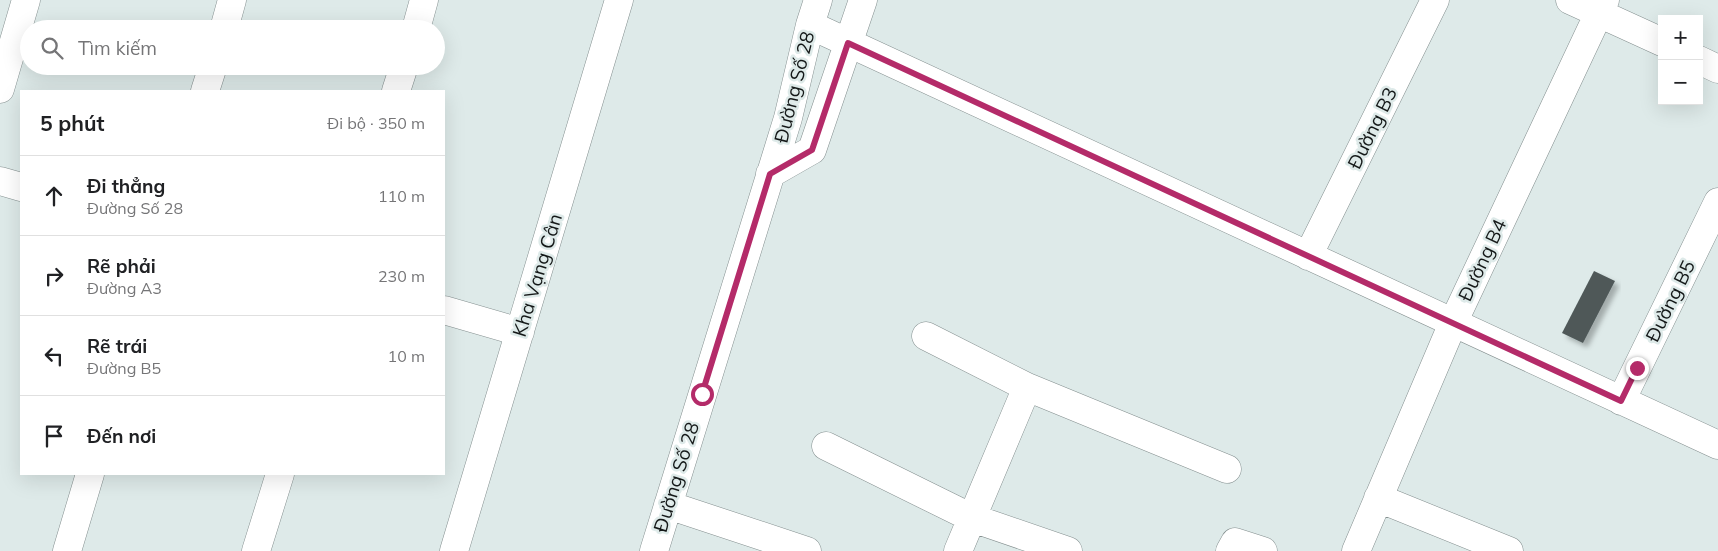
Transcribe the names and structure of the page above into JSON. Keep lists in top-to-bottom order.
{
  "streets": {
    "street": [
      "Đường Số 28",
      "Đường B3",
      "Đường B4",
      "Kha Vạng Cân",
      "Đường B5"
    ]
  },
  "page": {
    "map_buttons": ["+", "−"],
    "search": "Tìm kiếm",
    "heading": ["5 phút", "Đi bộ · 350 m"],
    "list": [
      ["Đi thẳng", "Đường Số 28", "110 m"],
      ["Rẽ phải", "Đường A3", "230 m"],
      ["Rẽ trái", "Đường B5", "10 m"],
      "Đến nơi"
    ]
  }
}
